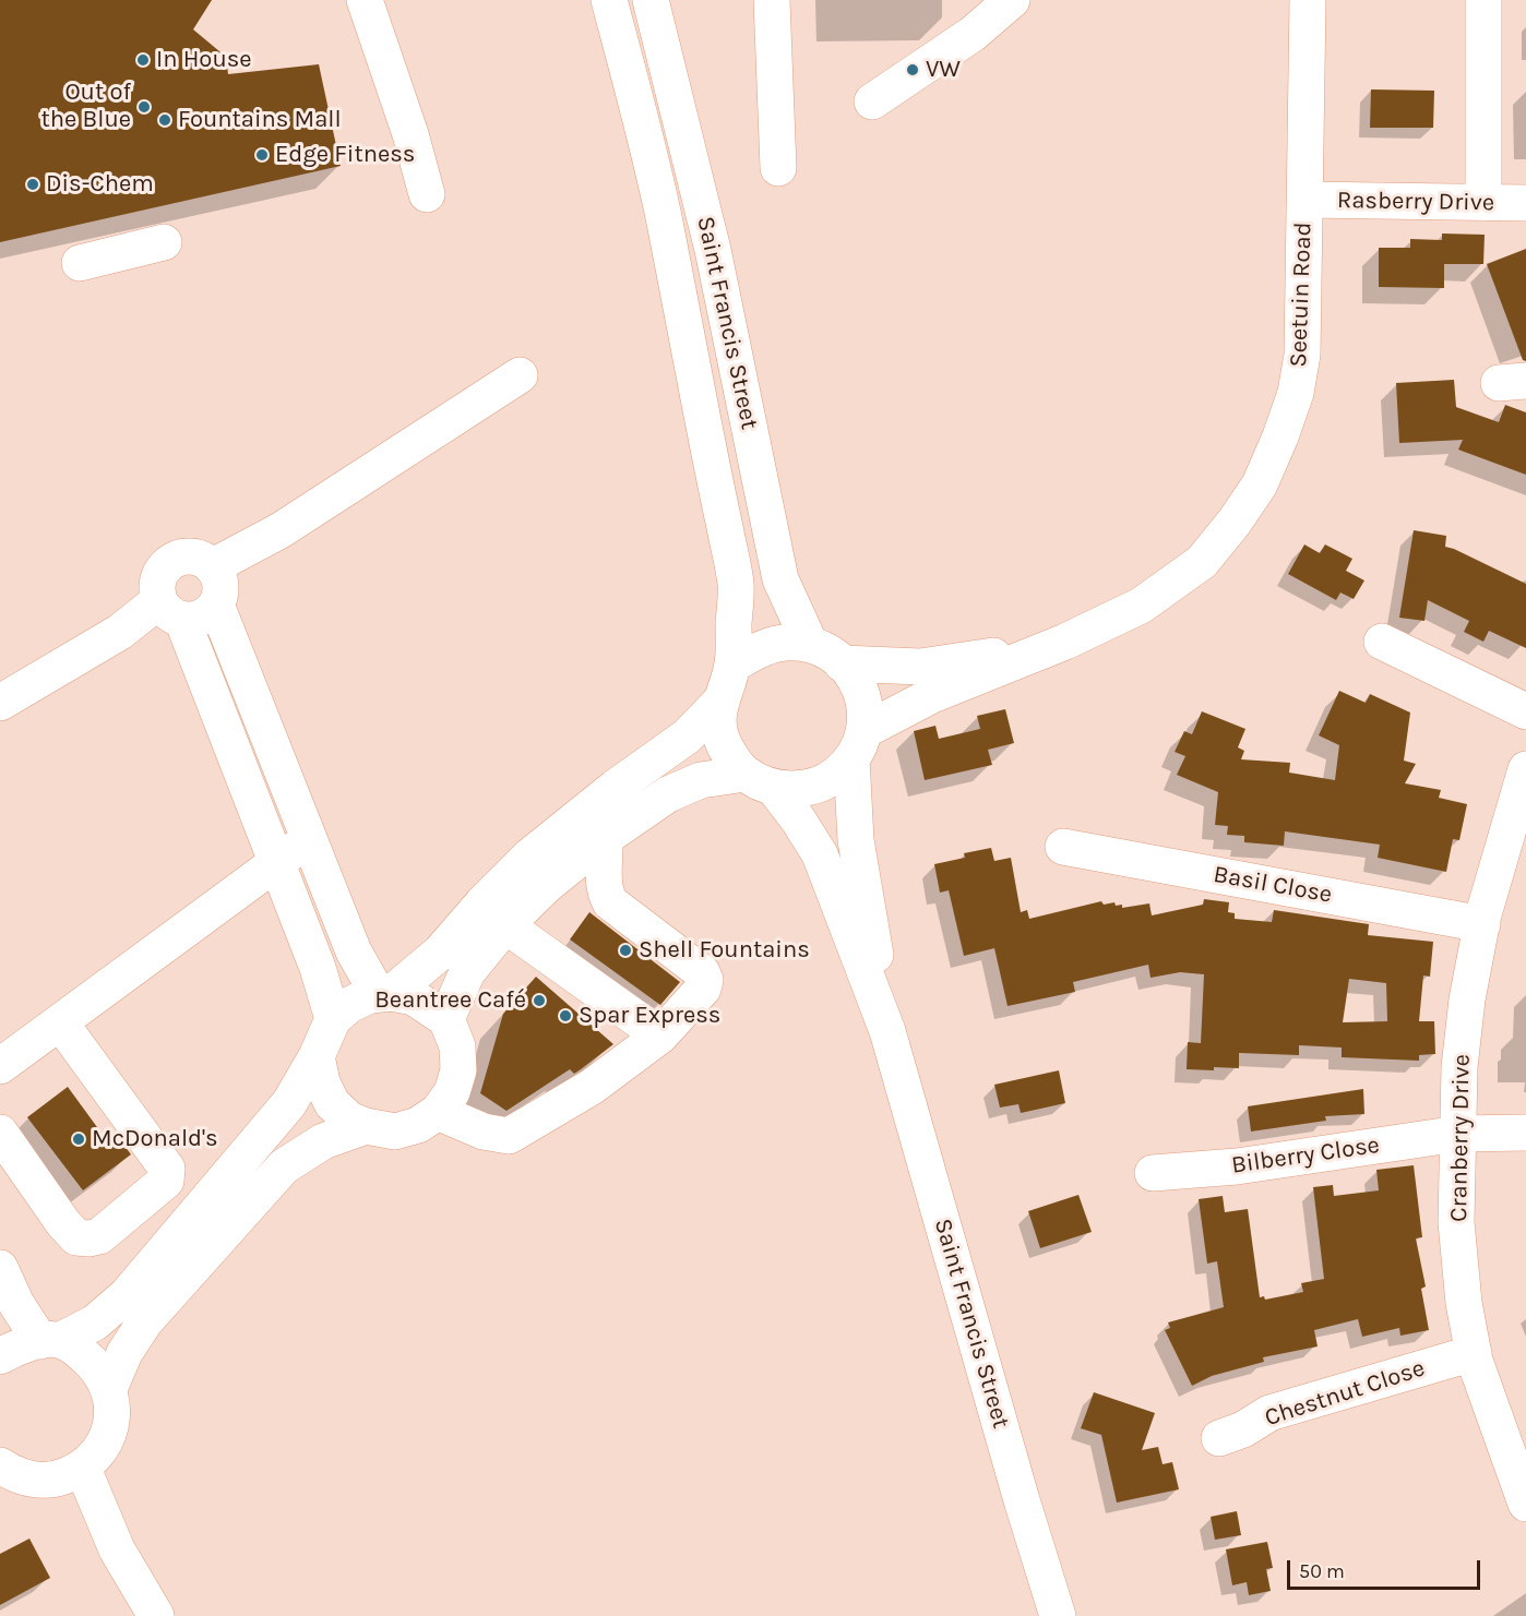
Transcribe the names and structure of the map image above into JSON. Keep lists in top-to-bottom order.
{
  "streets": {
    "street": [
      "Rasberry Drive",
      "Seetuin Road",
      "Saint Francis Street",
      "Basil Close",
      "Cranberry Drive",
      "Bilberry Close",
      "Chestnut Close"
    ]
  },
  "crossings": [
    ["Rasberry Drive", "Seetuin Road"],
    ["Basil Close", "Cranberry Drive"],
    ["Cranberry Drive", "Bilberry Close"],
    ["Cranberry Drive", "Chestnut Close"]
  ],
  "places": [
    "In House",
    "VW",
    "Out of the Blue",
    "Fountains Mall",
    "Edge Fitness",
    "Dis-Chem",
    "Shell Fountains",
    "Beantree Café",
    "Spar Express",
    "McDonald's"
  ],
  "scale_bar": "50 m"
}
